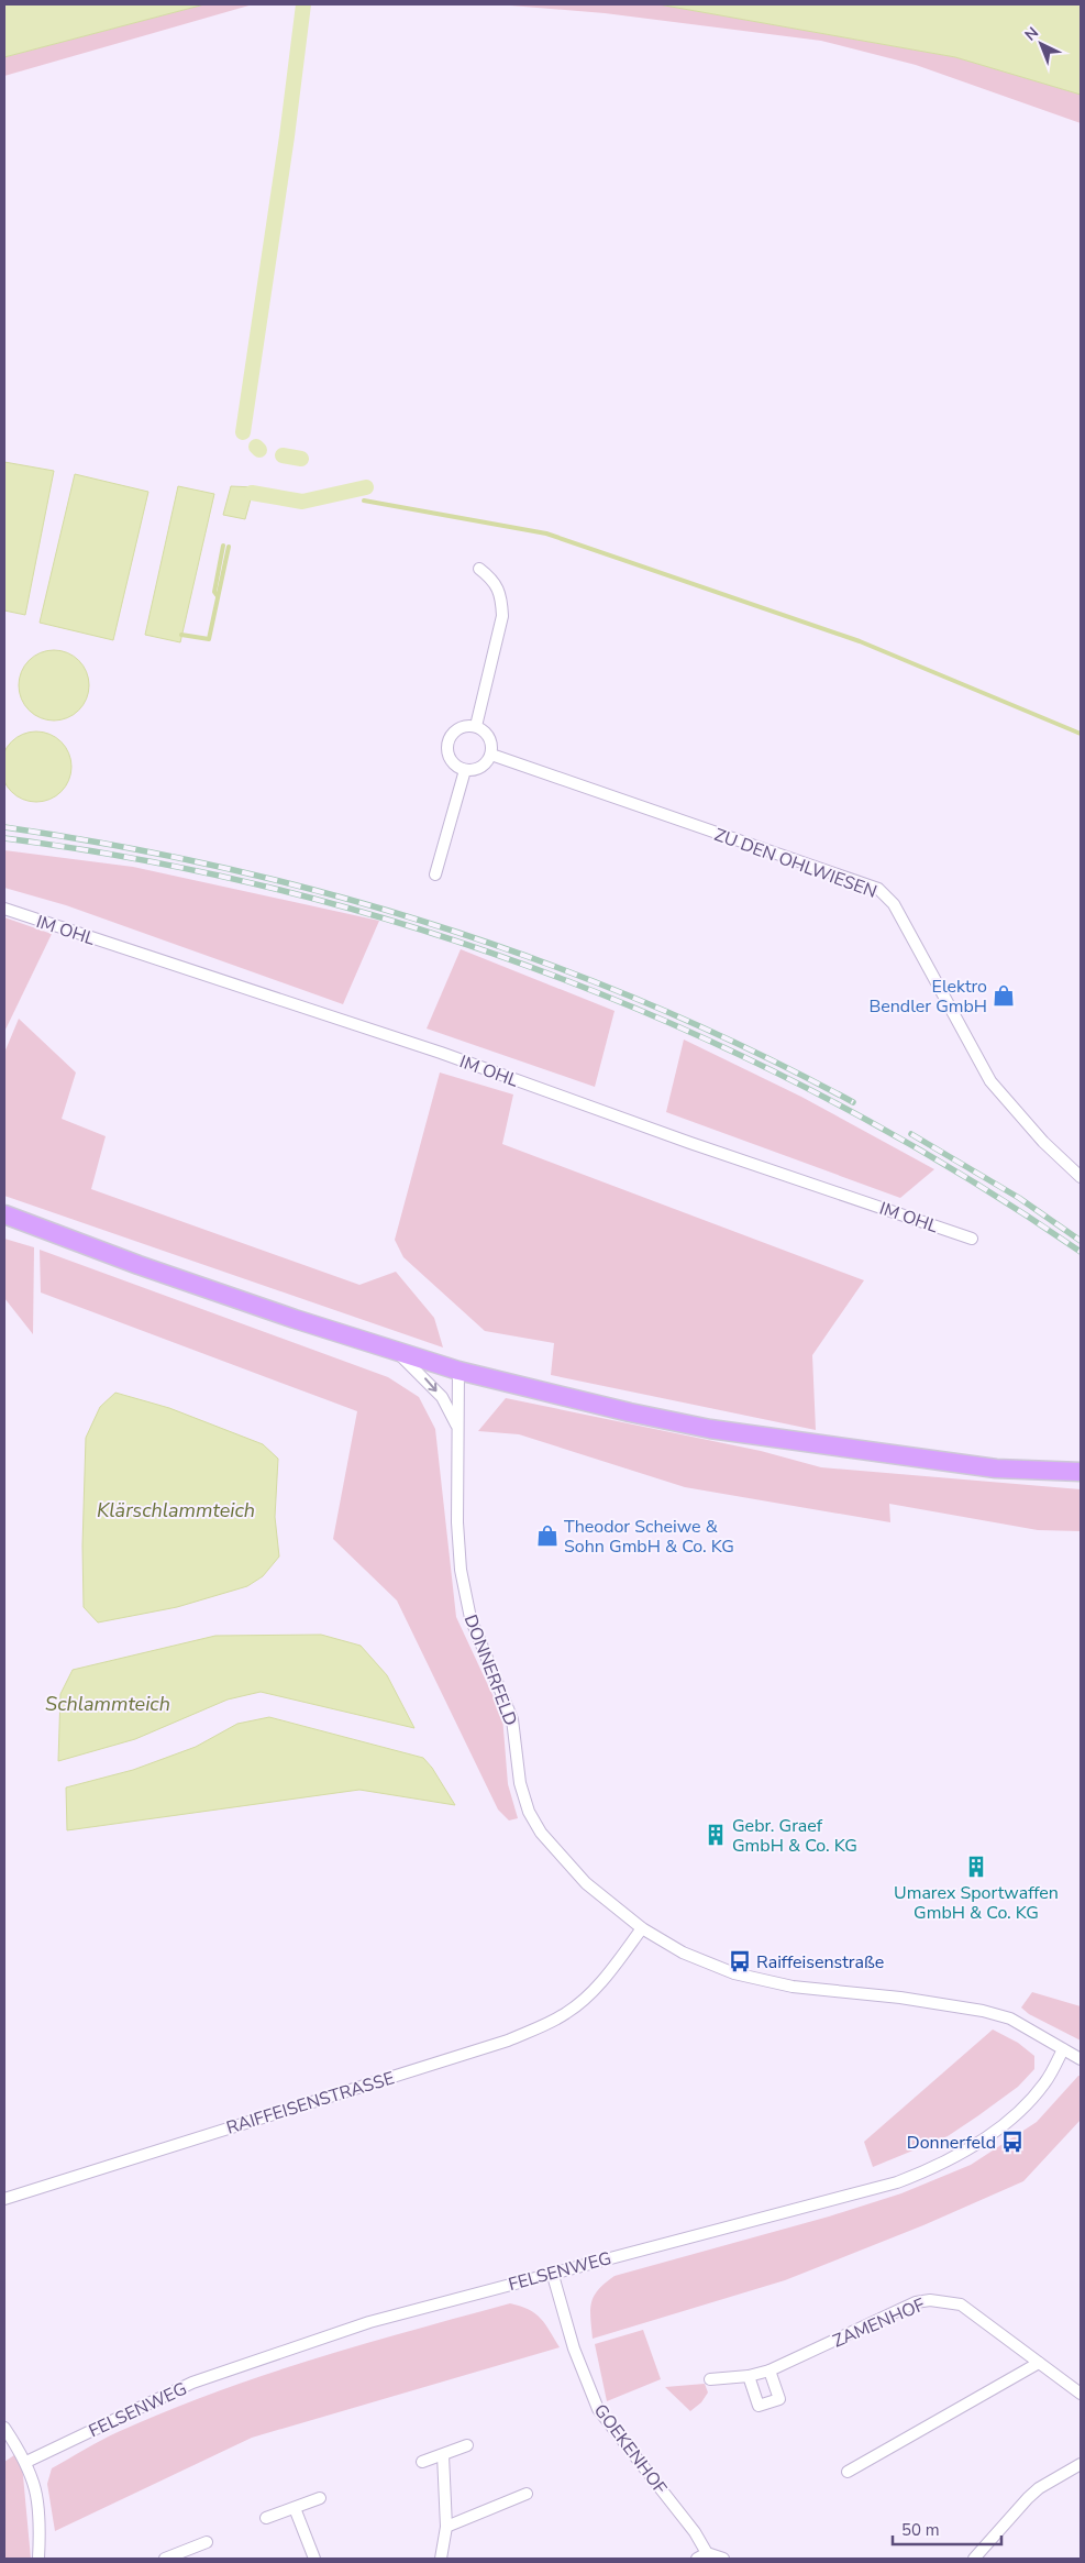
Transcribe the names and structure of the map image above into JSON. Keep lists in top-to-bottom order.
{
  "streets": {
    "street": [
      "ZU DEN OHLWIESEN",
      "IM OHL",
      "DONNERFELD",
      "RAIFFEISENSTRASSE",
      "FELSENWEG",
      "ZAMENHOF",
      "GOEKENHOF"
    ]
  },
  "crossings": [
    ["DONNERFELD", "RAIFFEISENSTRASSE"],
    ["DONNERFELD", "FELSENWEG"],
    ["FELSENWEG", "GOEKENHOF"]
  ],
  "water": ["Klärschlammteich", "Schlammteich"],
  "places": {
    "shop": ["Elektro Bendler GmbH", "Theodor Scheiwe & Sohn GmbH & Co. KG"],
    "building": ["Gebr. Graef GmbH & Co. KG", "Umarex Sportwaffen GmbH & Co. KG"],
    "bus stop": ["Raiffeisenstraße", "Donnerfeld"]
  },
  "scale_bar": "50 m",
  "north": "top left"
}
